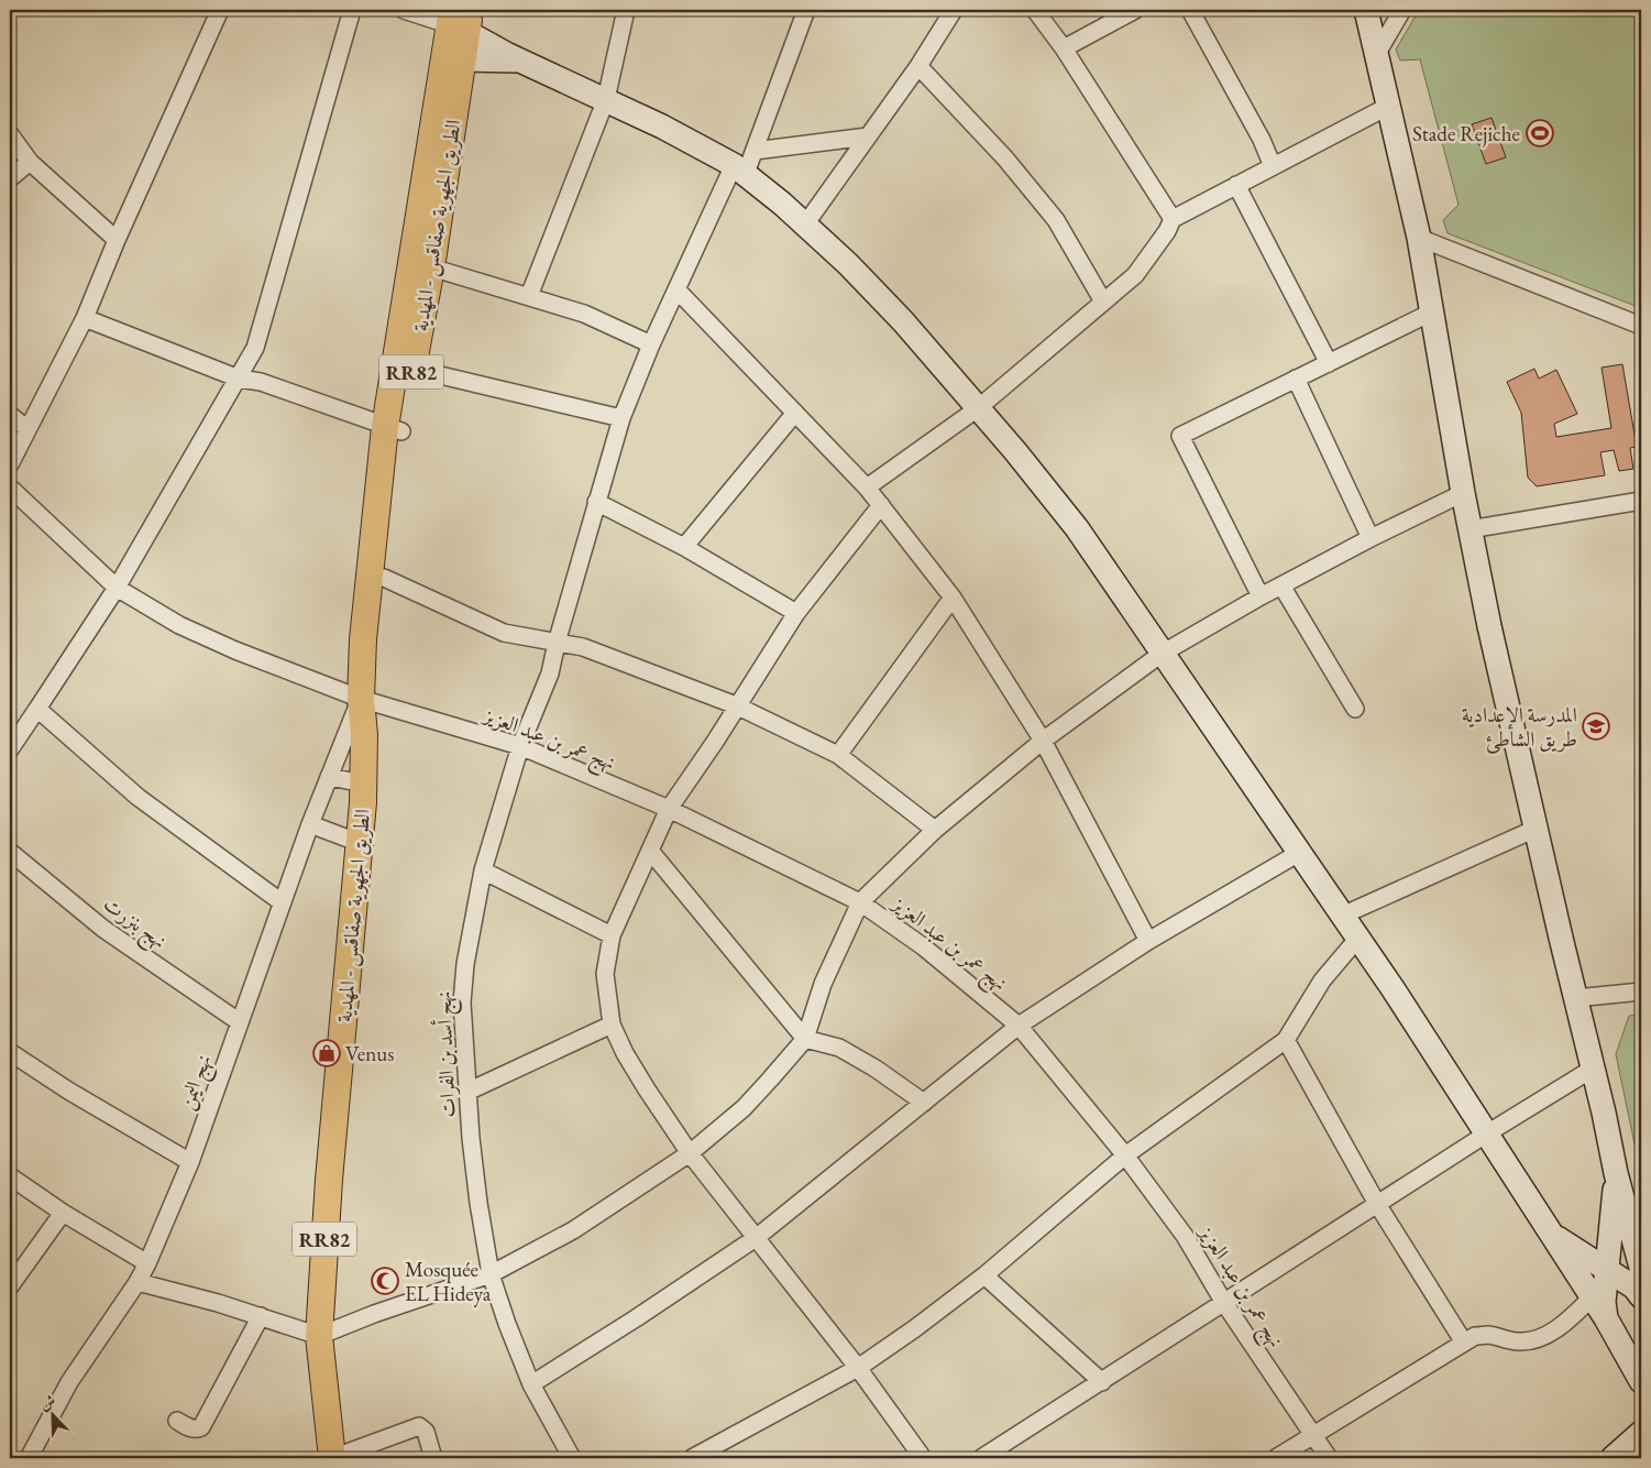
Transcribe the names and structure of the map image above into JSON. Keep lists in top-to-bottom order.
{
  "streets": {
    "main road": ["الطريق الجهوية صفاقس - المهدية", "RR82"],
    "street": [
      "نهج عمر بن عبد العزيز",
      "نهج بنزرت",
      "نهج أسد بن الفرات",
      "نهج اليمن"
    ]
  },
  "crossings": [
    ["الطريق الجهوية صفاقس - المهدية", "نهج عمر بن عبد العزيز"],
    ["الطريق الجهوية صفاقس - المهدية", "نهج اليمن"],
    ["نهج عمر بن عبد العزيز", "نهج أسد بن الفرات"],
    ["نهج عمر بن عبد العزيز", "نهج اليمن"],
    ["نهج بنزرت", "نهج اليمن"]
  ],
  "places": {
    "sports": ["Stade Rejiche"],
    "school or university": ["المدرسة الإعدادية طريق الشاطئ"],
    "shop": ["Venus"],
    "mosque": ["Mosquée EL Hideya"]
  },
  "north": "top left"
}
